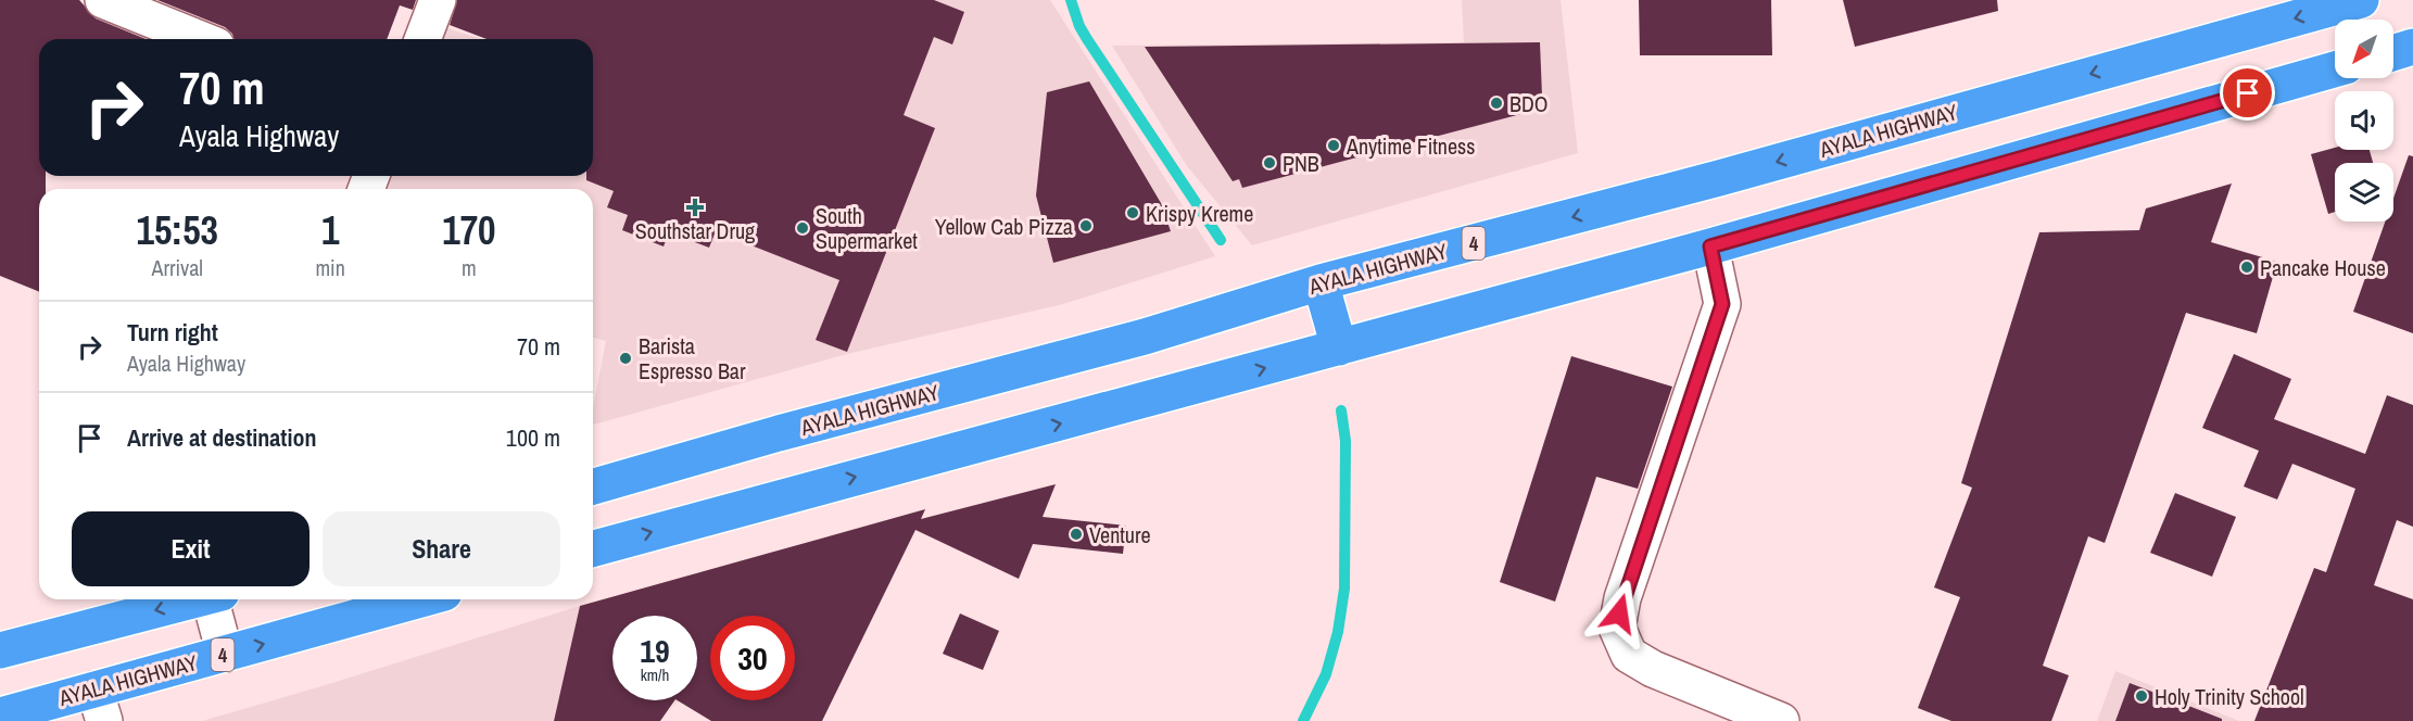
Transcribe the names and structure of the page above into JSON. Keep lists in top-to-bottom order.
{
  "streets": {
    "highway": ["AYALA HIGHWAY", "4"]
  },
  "places": {
    "other": [
      "BDO",
      "Anytime Fitness",
      "PNB",
      "Krispy Kreme",
      "Yellow Cab Pizza",
      "South Supermarket",
      "Pancake House",
      "Barista Espresso Bar",
      "Venture",
      "Holy Trinity School"
    ],
    "health": ["Southstar Drug"]
  },
  "north": "bottom left",
  "page": {
    "turn": ["70 m", "Ayala Highway"],
    "eta": [
      "15:53",
      "Arrival",
      "1",
      "min",
      "170",
      "m"
    ],
    "list": [
      {
        "name": "Turn right",
        "note": "Ayala Highway",
        "value": "70 m"
      },
      {
        "name": "Arrive at destination",
        "value": "100 m"
      }
    ],
    "buttons": ["Exit", "Share"],
    "speed": "19 km/h",
    "limit": "30"
  }
}
